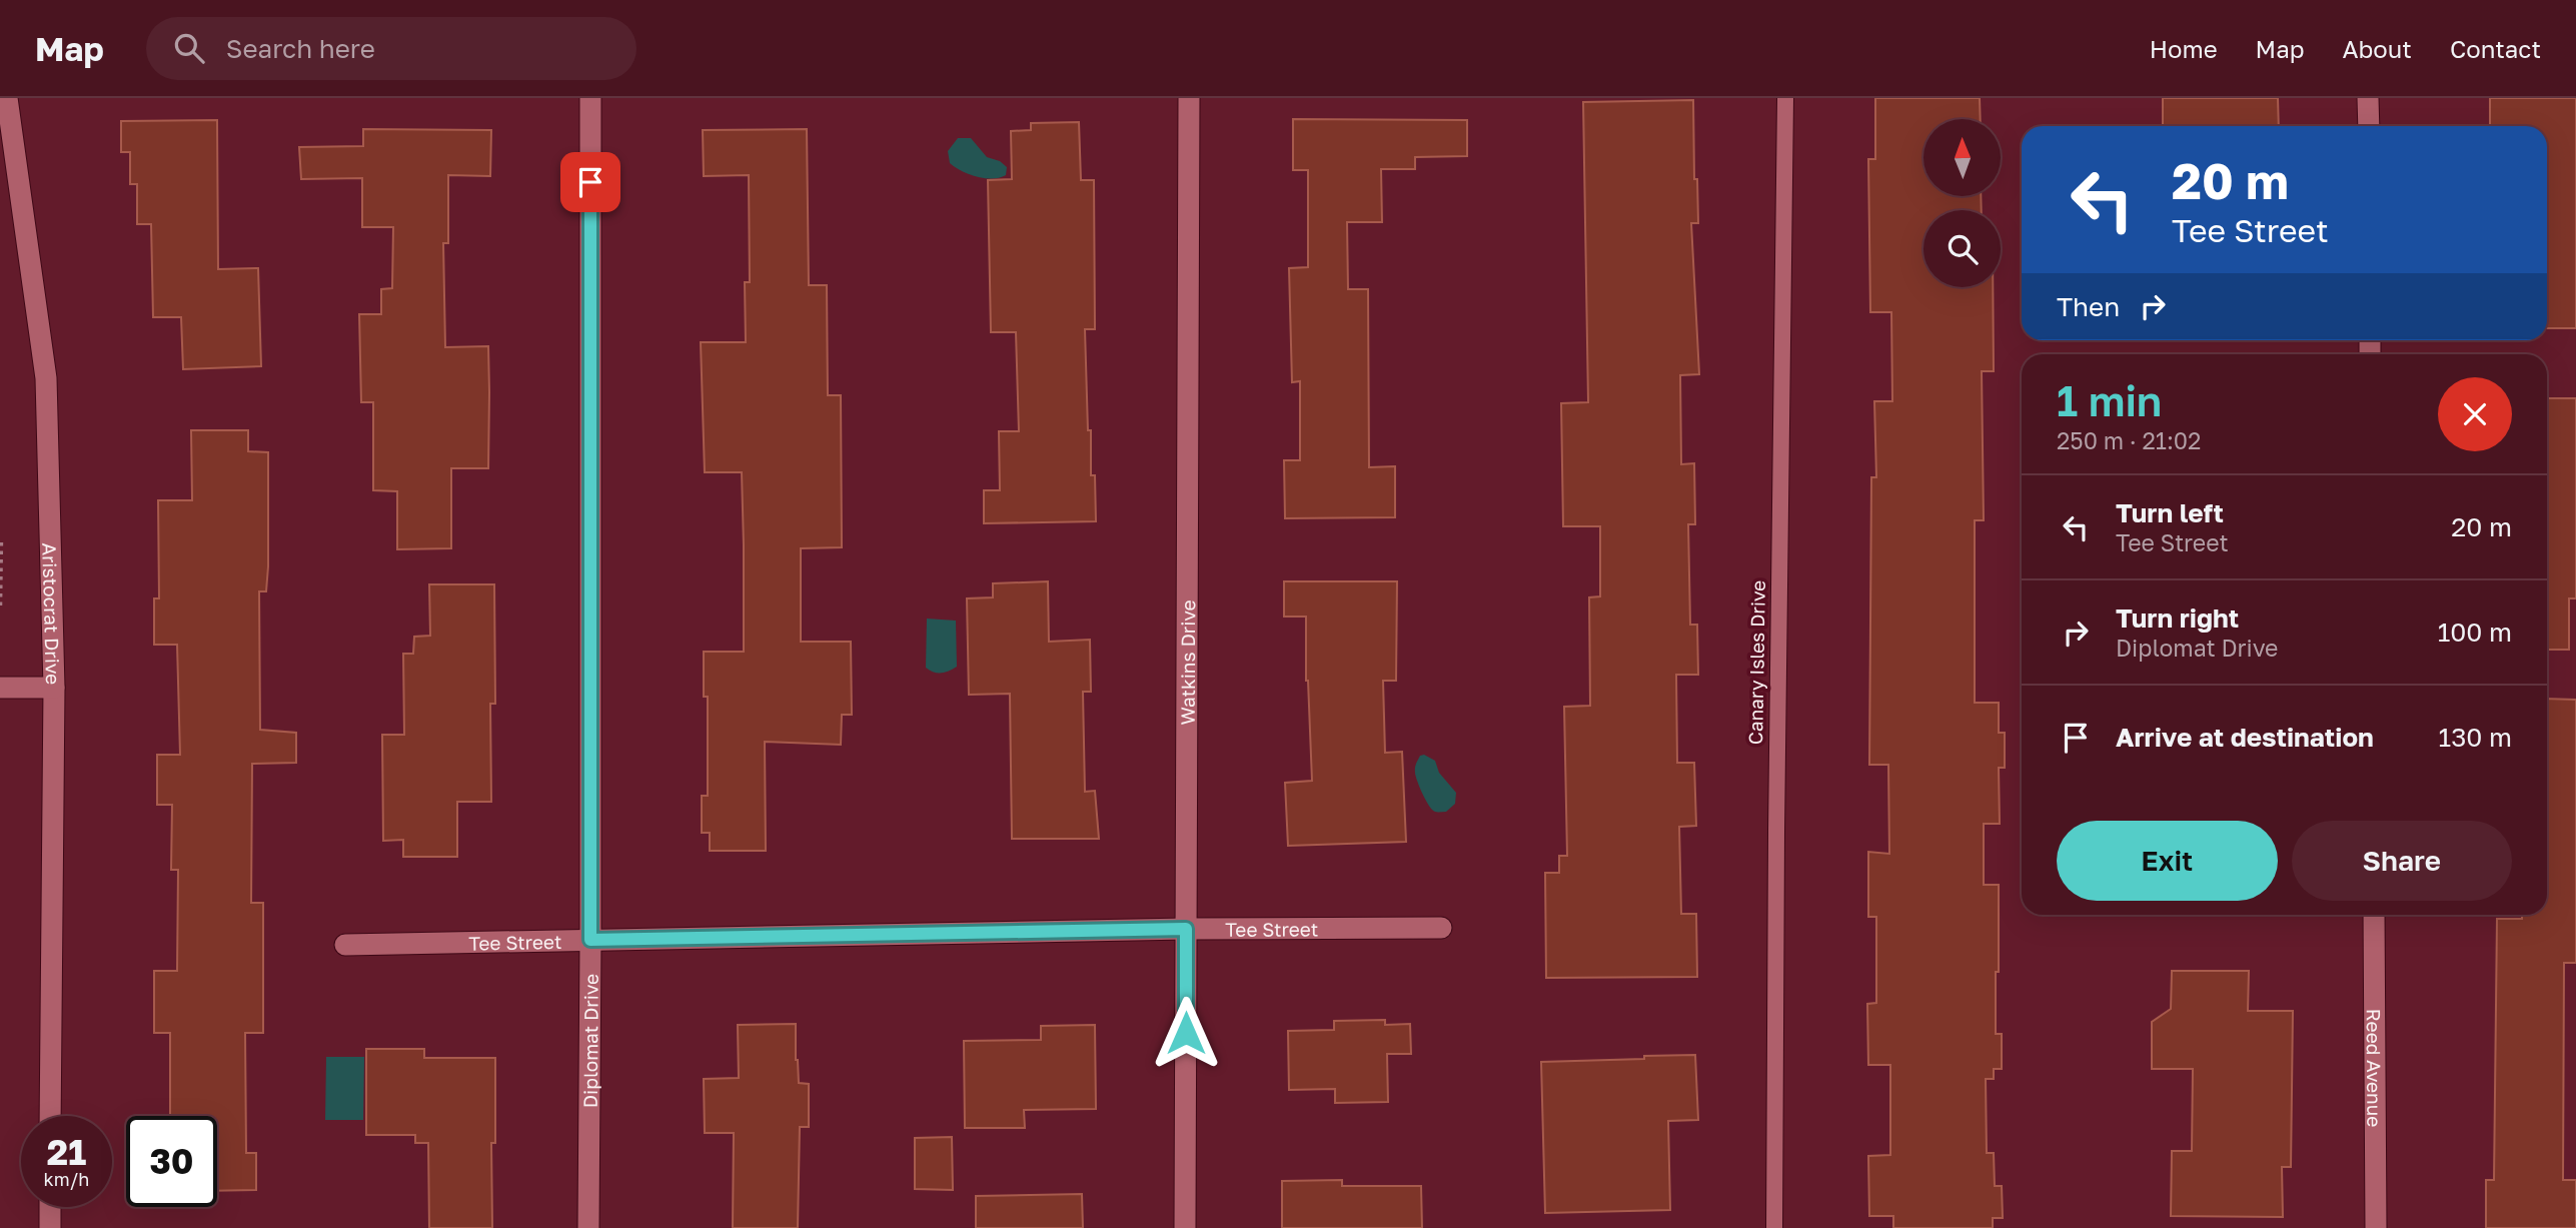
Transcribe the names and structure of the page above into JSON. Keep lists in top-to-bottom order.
{
  "streets": {
    "street": [
      "Aristocrat Drive",
      "Watkins Drive",
      "Tee Street",
      "Diplomat Drive",
      "Reed Avenue"
    ],
    "lane": ["Canary Isles Drive"]
  },
  "crossings": [
    ["Watkins Drive", "Tee Street"],
    ["Tee Street", "Diplomat Drive"]
  ],
  "north": "top",
  "page": {
    "header": "Map",
    "search": "Search here",
    "nav": [
      "Home",
      "Map",
      "About",
      "Contact"
    ],
    "turn": ["20 m", "Tee Street"],
    "then": "Then",
    "heading": ["1 min", "250 m · 21:02"],
    "list": [
      {
        "name": "Turn left",
        "note": "Tee Street",
        "value": "20 m"
      },
      {
        "name": "Turn right",
        "note": "Diplomat Drive",
        "value": "100 m"
      },
      {
        "name": "Arrive at destination",
        "value": "130 m"
      }
    ],
    "buttons": ["Exit", "Share"],
    "speed": "21 km/h",
    "limit": "30"
  }
}
